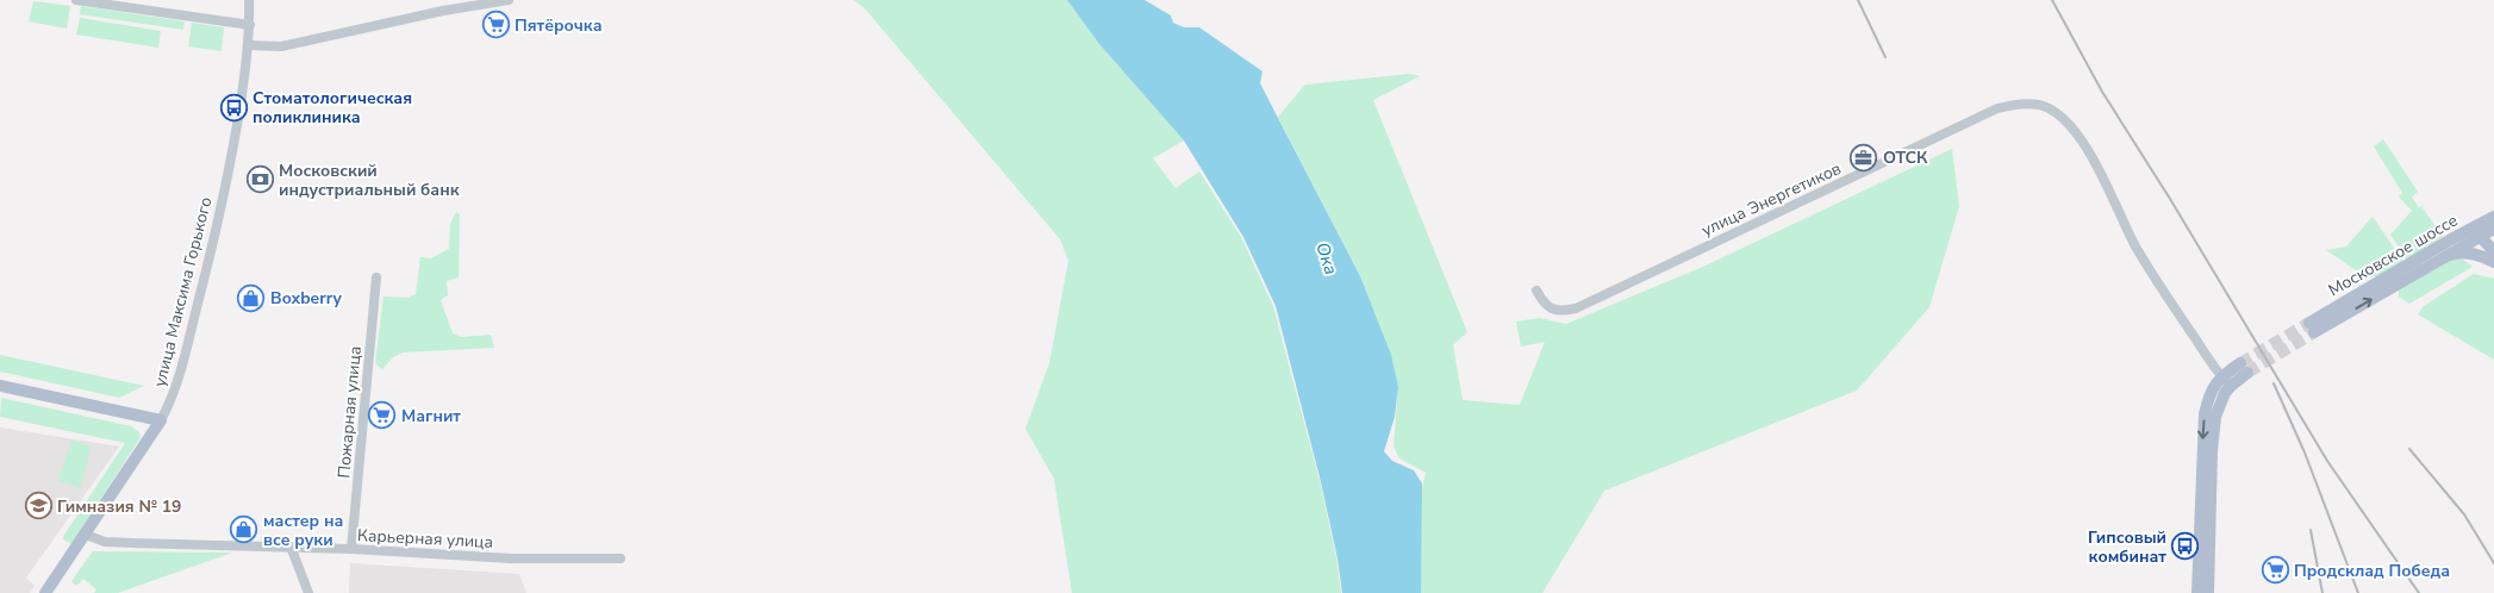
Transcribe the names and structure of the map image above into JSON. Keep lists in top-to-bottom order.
{
  "streets": {
    "main road": ["Московское шоссе", "улица Максима Горького"],
    "street": ["улица Энергетиков", "Пожарная улица", "Карьерная улица"]
  },
  "crossings": [
    ["улица Максима Горького", "Карьерная улица"],
    ["Пожарная улица", "Карьерная улица"]
  ],
  "water": ["Ока"],
  "places": {
    "supermarket": ["Пятёрочка", "Магнит", "Продсклад Победа"],
    "bus stop": ["Стоматологическая поликлиника", "Гипсовый комбинат"],
    "office": ["ОТСК"],
    "bank": ["Московский индустриальный банк"],
    "shop": ["Boxberry", "мастер на все руки"],
    "school or university": ["Гимназия № 19"]
  }
}
